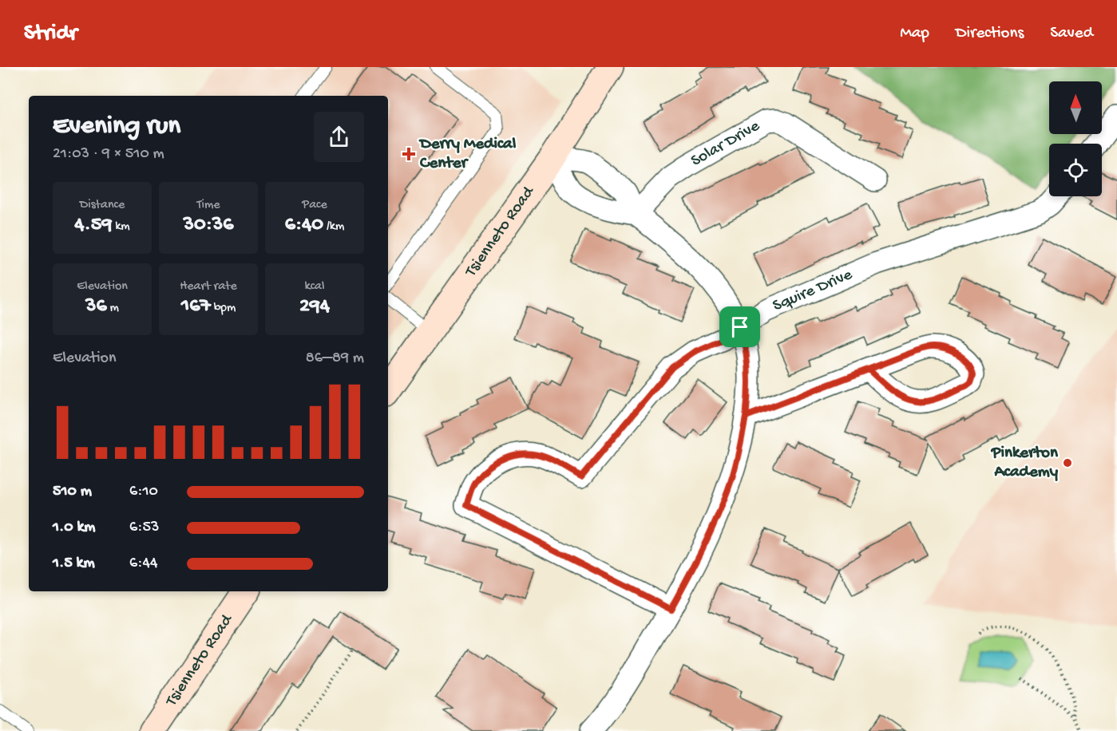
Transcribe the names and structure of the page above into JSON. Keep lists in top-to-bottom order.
{
  "streets": {
    "street": ["Solar Drive", "Tsienneto Road", "Squire Drive"]
  },
  "places": {
    "health": ["Derry Medical Center"],
    "other": ["Pinkerton Academy"]
  },
  "north": "top",
  "page": {
    "header": "Stridr",
    "nav": ["Map", "Directions", "Saved"],
    "heading": ["Evening run", "21:03 · 9 × 510 m"],
    "stats": [
      ["Distance", "4.59 km"],
      ["Time", "30:36"],
      ["Pace", "6:40 /km"],
      ["Elevation", "36 m"],
      ["Heart rate", "167 bpm"],
      ["kcal", "294"]
    ],
    "chart": ["Elevation", "86–89 m"],
    "list": [
      {
        "name": "510 m",
        "note": "6:10"
      },
      {
        "name": "1.0 km",
        "note": "6:53"
      },
      {
        "name": "1.5 km",
        "note": "6:44"
      }
    ]
  }
}
